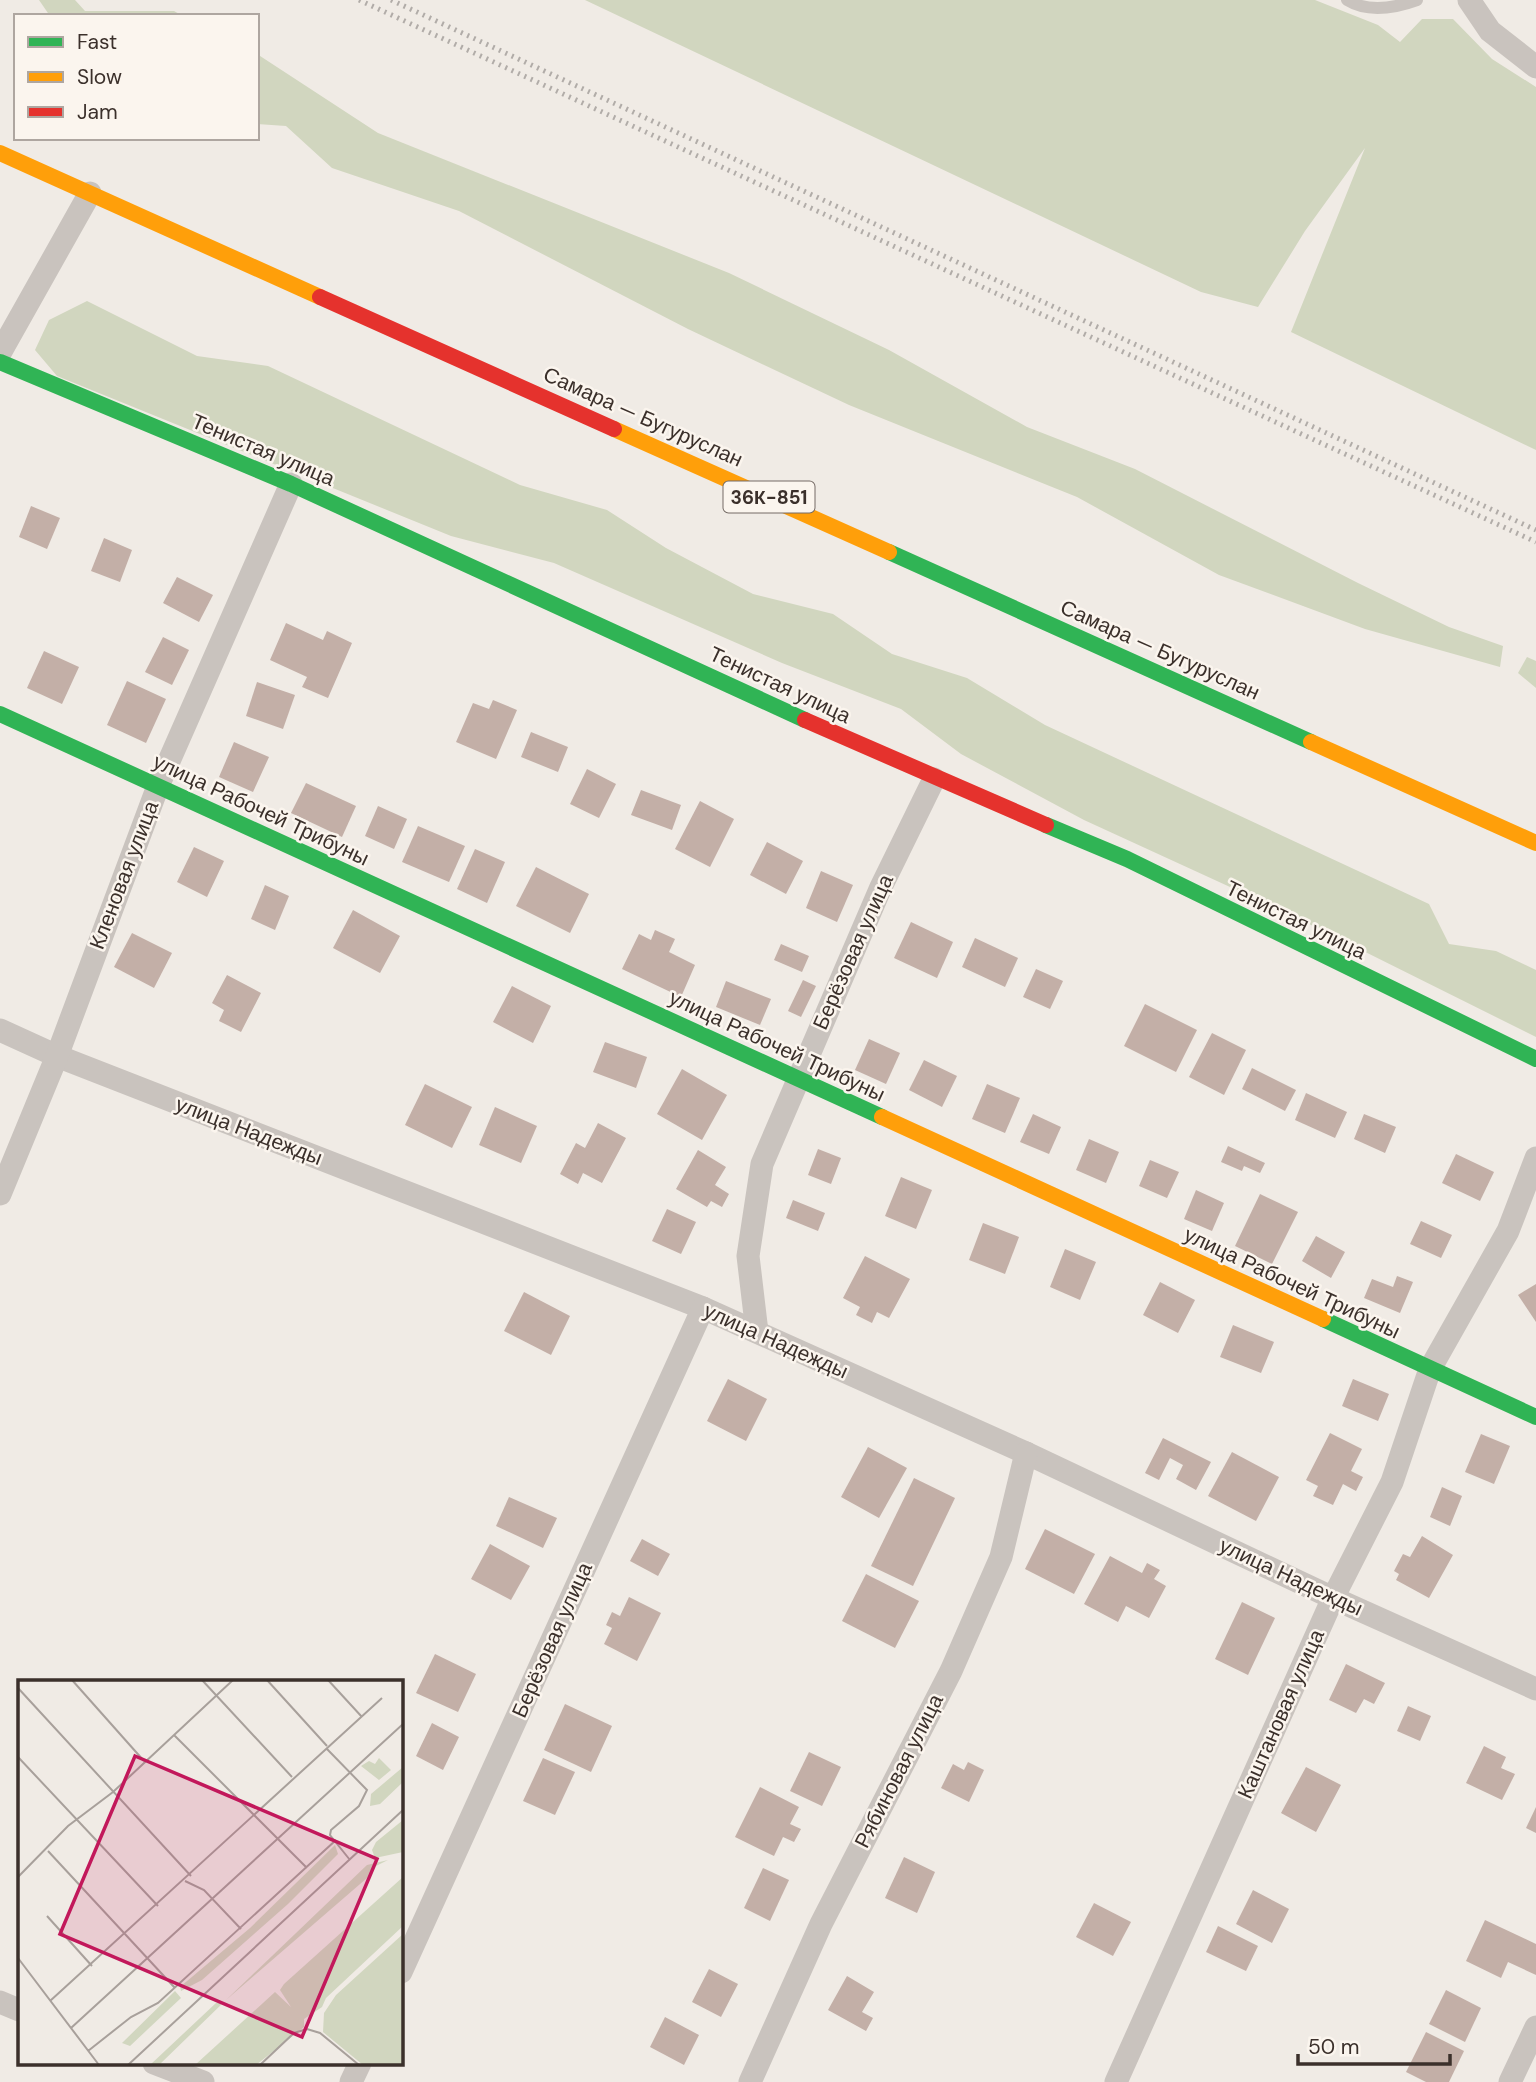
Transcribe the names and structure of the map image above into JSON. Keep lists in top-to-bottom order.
{
  "streets": {
    "street": [
      "Самара — Бугуруслан",
      "Тенистая улица",
      "36К-851",
      "улица Рабочей Трибуны",
      "Кленовая улица",
      "Берёзовая улица",
      "улица Надежды",
      "Каштановая улица",
      "Рябиновая улица"
    ]
  },
  "crossings": [
    ["Тенистая улица", "Кленовая улица"],
    ["Тенистая улица", "Берёзовая улица"],
    ["улица Рабочей Трибуны", "Кленовая улица"],
    ["улица Рабочей Трибуны", "Берёзовая улица"],
    ["улица Рабочей Трибуны", "Каштановая улица"],
    ["Кленовая улица", "улица Надежды"],
    ["Берёзовая улица", "улица Надежды"],
    ["улица Надежды", "Каштановая улица"],
    ["улица Надежды", "Рябиновая улица"]
  ],
  "legend": ["Fast", "Slow", "Jam"],
  "scale_bar": "50 m"
}
